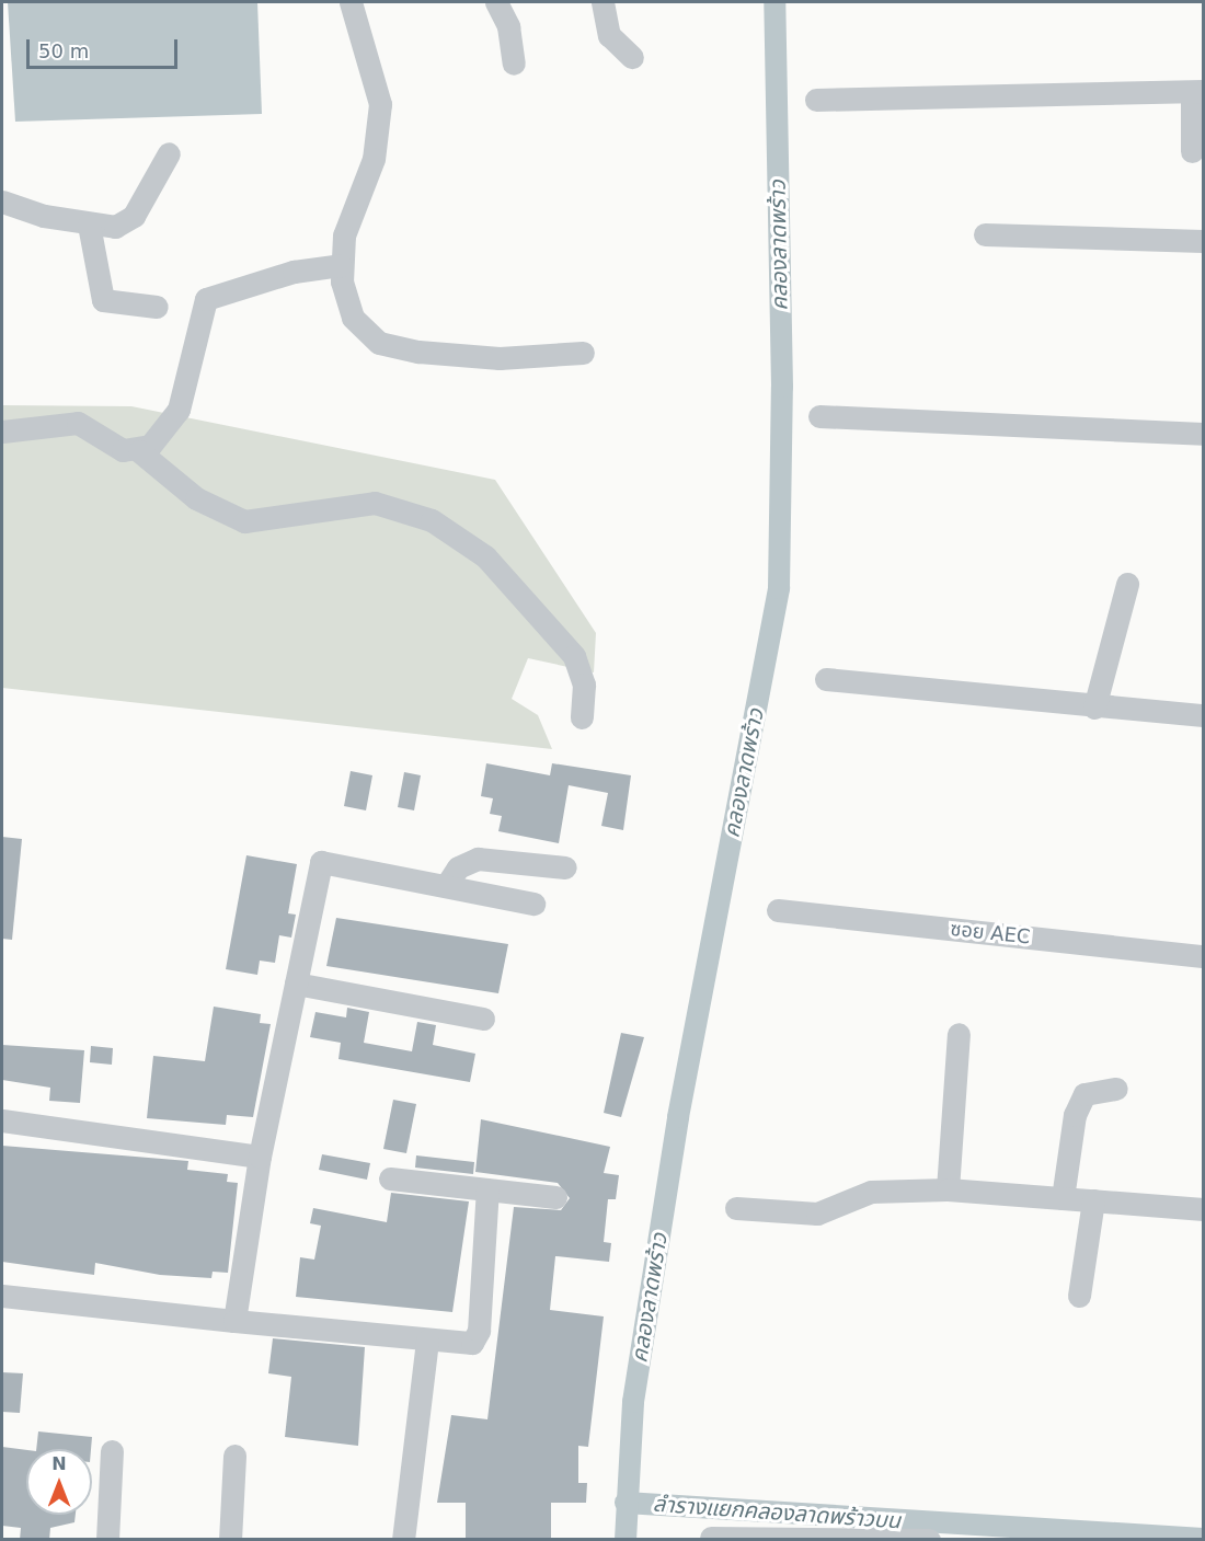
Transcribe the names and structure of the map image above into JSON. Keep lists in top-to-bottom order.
{
  "streets": {
    "street": ["ซอย AEC"]
  },
  "water": ["คลองลาดพร้าว", "ลำรางแยกคลองลาดพร้าวบน"],
  "scale_bar": "50 m",
  "north": "top"
}
